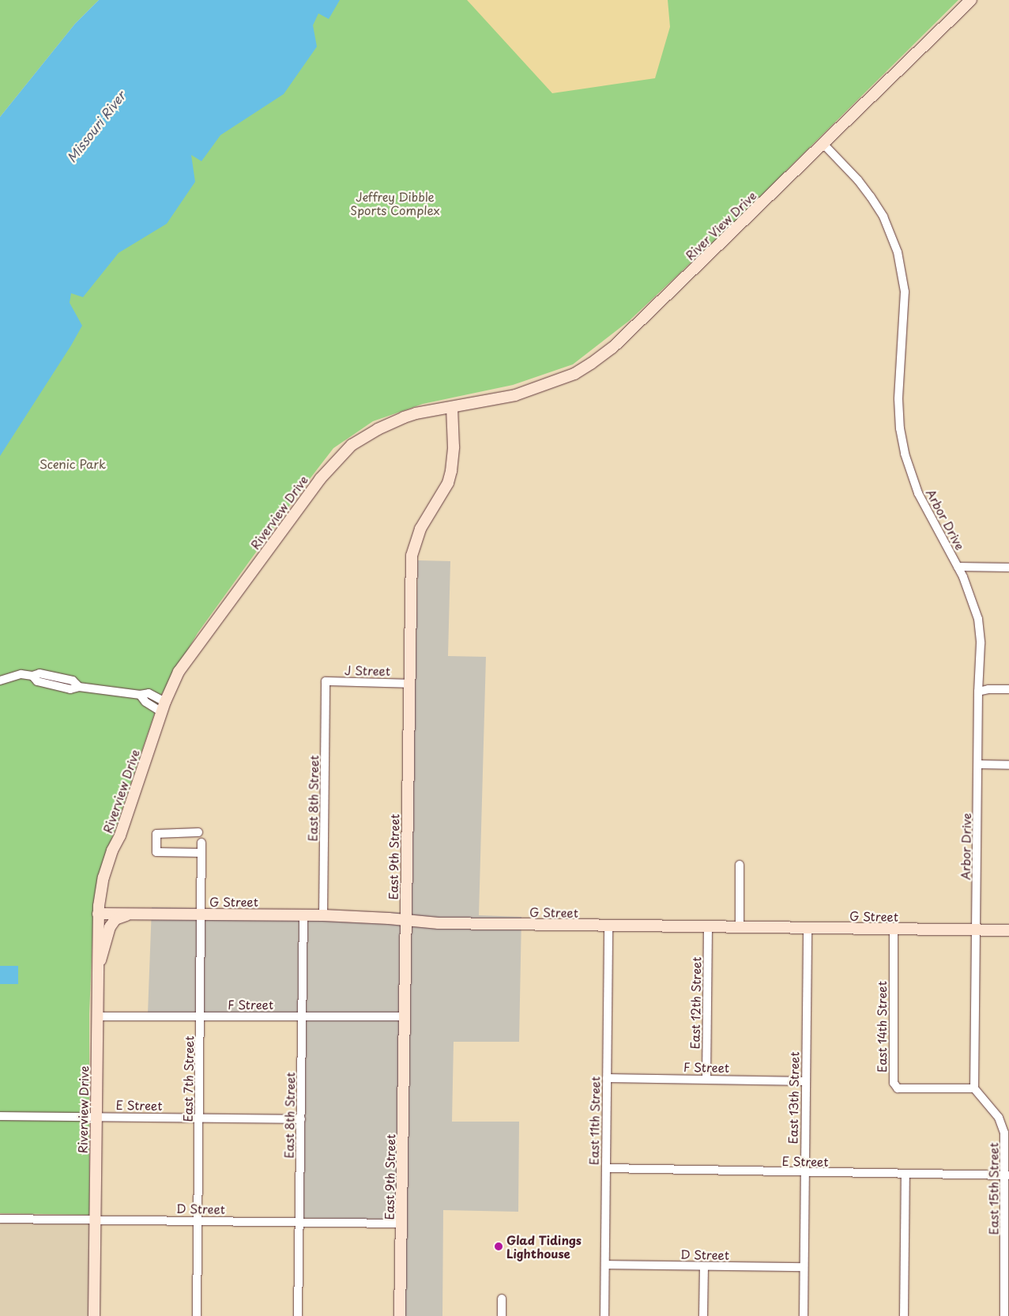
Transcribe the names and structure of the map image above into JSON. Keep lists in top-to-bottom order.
{
  "streets": {
    "main road": [
      "River View Drive",
      "Riverview Drive",
      "East 9th Street",
      "G Street"
    ],
    "street": [
      "Arbor Drive",
      "J Street",
      "East 8th Street",
      "East 12th Street",
      "F Street",
      "East 14th Street",
      "East 7th Street",
      "East 13th Street",
      "E Street",
      "East 11th Street",
      "East 15th Street",
      "D Street"
    ]
  },
  "crossings": [
    ["River View Drive", "Riverview Drive"],
    ["River View Drive", "Arbor Drive"],
    ["River View Drive", "East 9th Street"],
    ["Riverview Drive", "East 9th Street"],
    ["Riverview Drive", "G Street"],
    ["Riverview Drive", "F Street"],
    ["Riverview Drive", "E Street"],
    ["Riverview Drive", "D Street"],
    ["Arbor Drive", "G Street"],
    ["J Street", "East 8th Street"],
    ["J Street", "East 9th Street"],
    ["East 8th Street", "G Street"],
    ["East 8th Street", "F Street"],
    ["East 8th Street", "E Street"],
    ["East 8th Street", "D Street"],
    ["East 9th Street", "G Street"],
    ["East 9th Street", "F Street"],
    ["East 9th Street", "D Street"],
    ["G Street", "East 12th Street"],
    ["G Street", "East 14th Street"],
    ["G Street", "East 7th Street"],
    ["G Street", "East 13th Street"],
    ["G Street", "East 11th Street"],
    ["East 12th Street", "F Street"],
    ["F Street", "East 7th Street"],
    ["F Street", "East 13th Street"],
    ["F Street", "East 11th Street"],
    ["East 14th Street", "East 15th Street"],
    ["East 7th Street", "E Street"],
    ["East 7th Street", "D Street"],
    ["East 13th Street", "E Street"],
    ["East 13th Street", "D Street"],
    ["E Street", "East 11th Street"],
    ["E Street", "East 15th Street"],
    ["East 11th Street", "D Street"]
  ],
  "water": ["Missouri River"],
  "parks": ["Jeffrey Dibble Sports Complex", "Scenic Park"],
  "places": ["Glad Tidings Lighthouse"]
}
